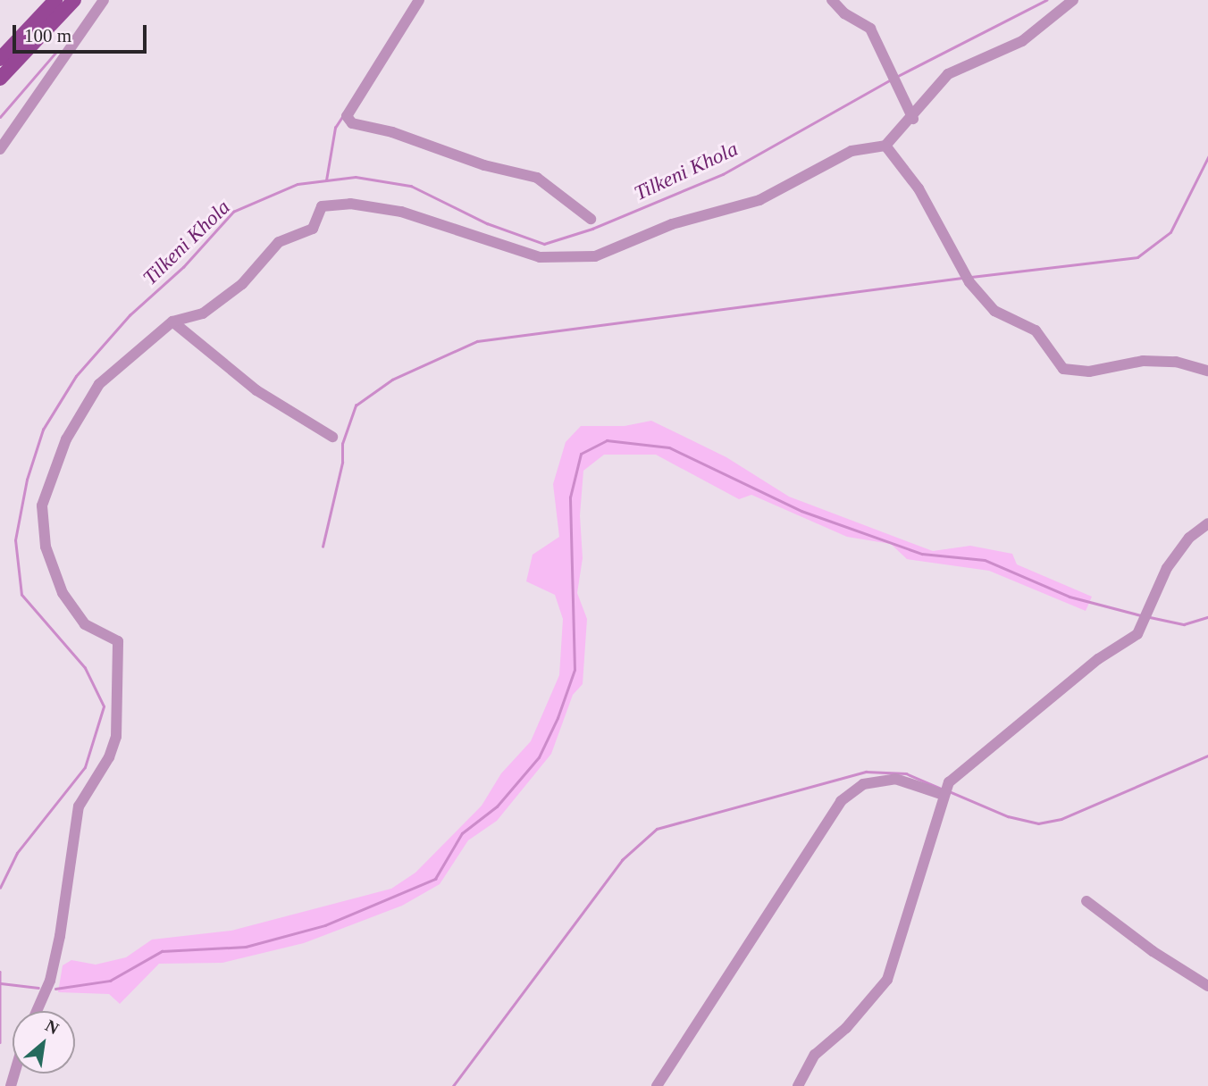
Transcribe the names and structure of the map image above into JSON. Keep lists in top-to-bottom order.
{
  "water": ["Tilkeni Khola"],
  "scale_bar": "100 m",
  "north": "top right"
}
